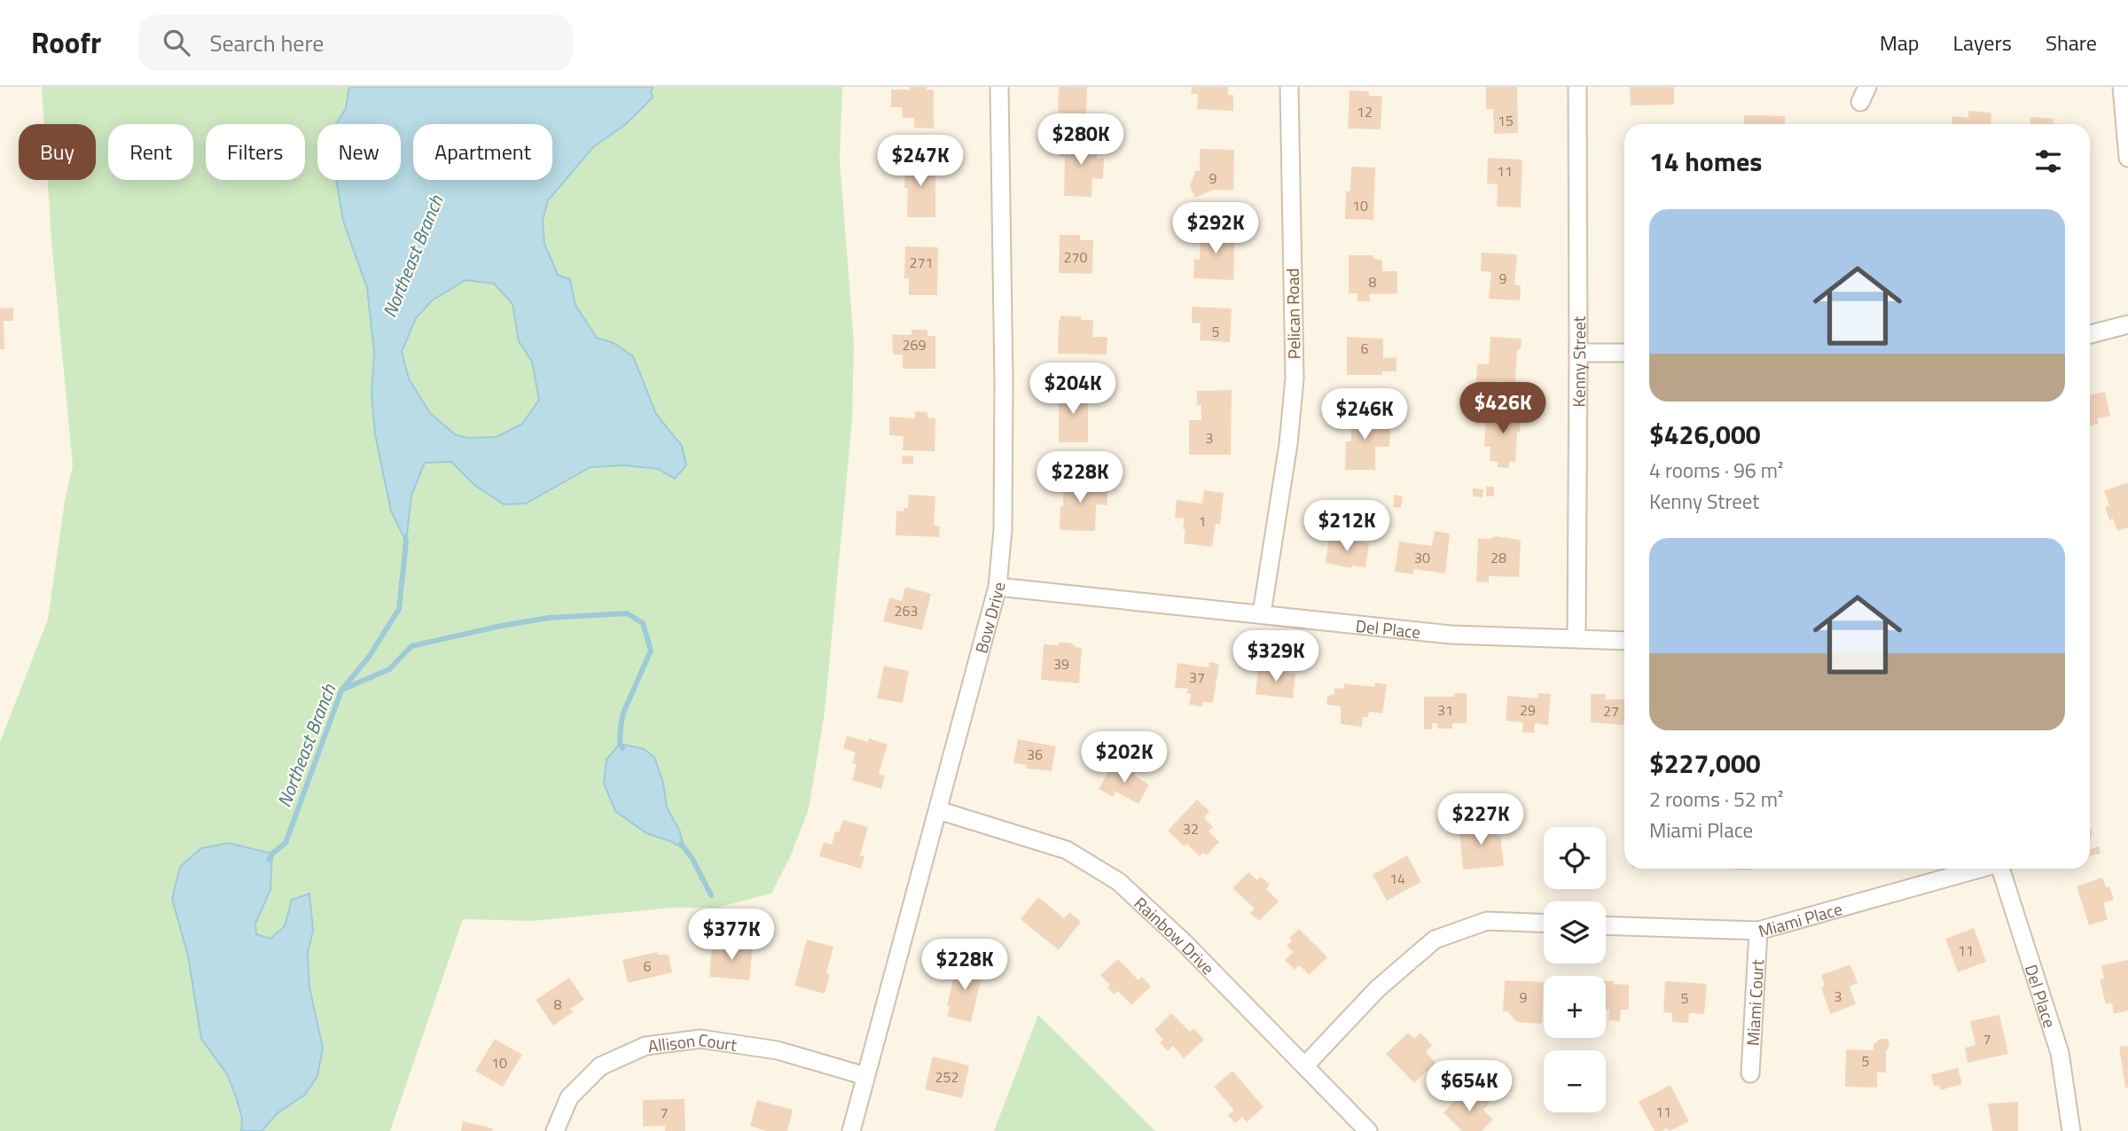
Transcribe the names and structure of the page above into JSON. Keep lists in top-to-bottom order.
{
  "streets": {
    "street": [
      "Pelican Road",
      "Kenny Street",
      "Bow Drive",
      "Del Place",
      "Miami Place",
      "Rainbow Drive",
      "Miami Court",
      "Allison Court"
    ]
  },
  "crossings": [
    ["Pelican Road", "Del Place"],
    ["Kenny Street", "Del Place"],
    ["Bow Drive", "Del Place"],
    ["Bow Drive", "Rainbow Drive"],
    ["Bow Drive", "Allison Court"],
    ["Miami Place", "Miami Court"]
  ],
  "water": ["Northeast Branch"],
  "house_numbers": [
    "12",
    "15",
    "11",
    "9",
    "10",
    "270",
    "271",
    "9",
    "8",
    "5",
    "269",
    "6",
    "3",
    "1",
    "30",
    "28",
    "263",
    "39",
    "37",
    "31",
    "29",
    "27",
    "36",
    "32",
    "14",
    "11",
    "6",
    "3",
    "9",
    "5",
    "8",
    "7",
    "5",
    "10",
    "252",
    "11",
    "7"
  ],
  "page": {
    "header": "Roofr",
    "search": "Search here",
    "nav": ["Map", "Layers", "Share"],
    "price": [
      "$280K",
      "$247K",
      "$292K",
      "$204K",
      "$426K",
      "$246K",
      "$228K",
      "$212K",
      "$329K",
      "$202K",
      "$227K",
      "$377K",
      "$228K",
      "$654K"
    ],
    "chip": [
      "Buy",
      "Rent",
      "Filters",
      "New",
      "Apartment"
    ],
    "heading": "14 homes",
    "list": [
      {
        "name": "$426,000",
        "note": "4 rooms · 96 m² · Kenny Street"
      },
      {
        "name": "$227,000",
        "note": "2 rooms · 52 m² · Miami Place"
      }
    ],
    "map_buttons": ["+", "−"]
  }
}
